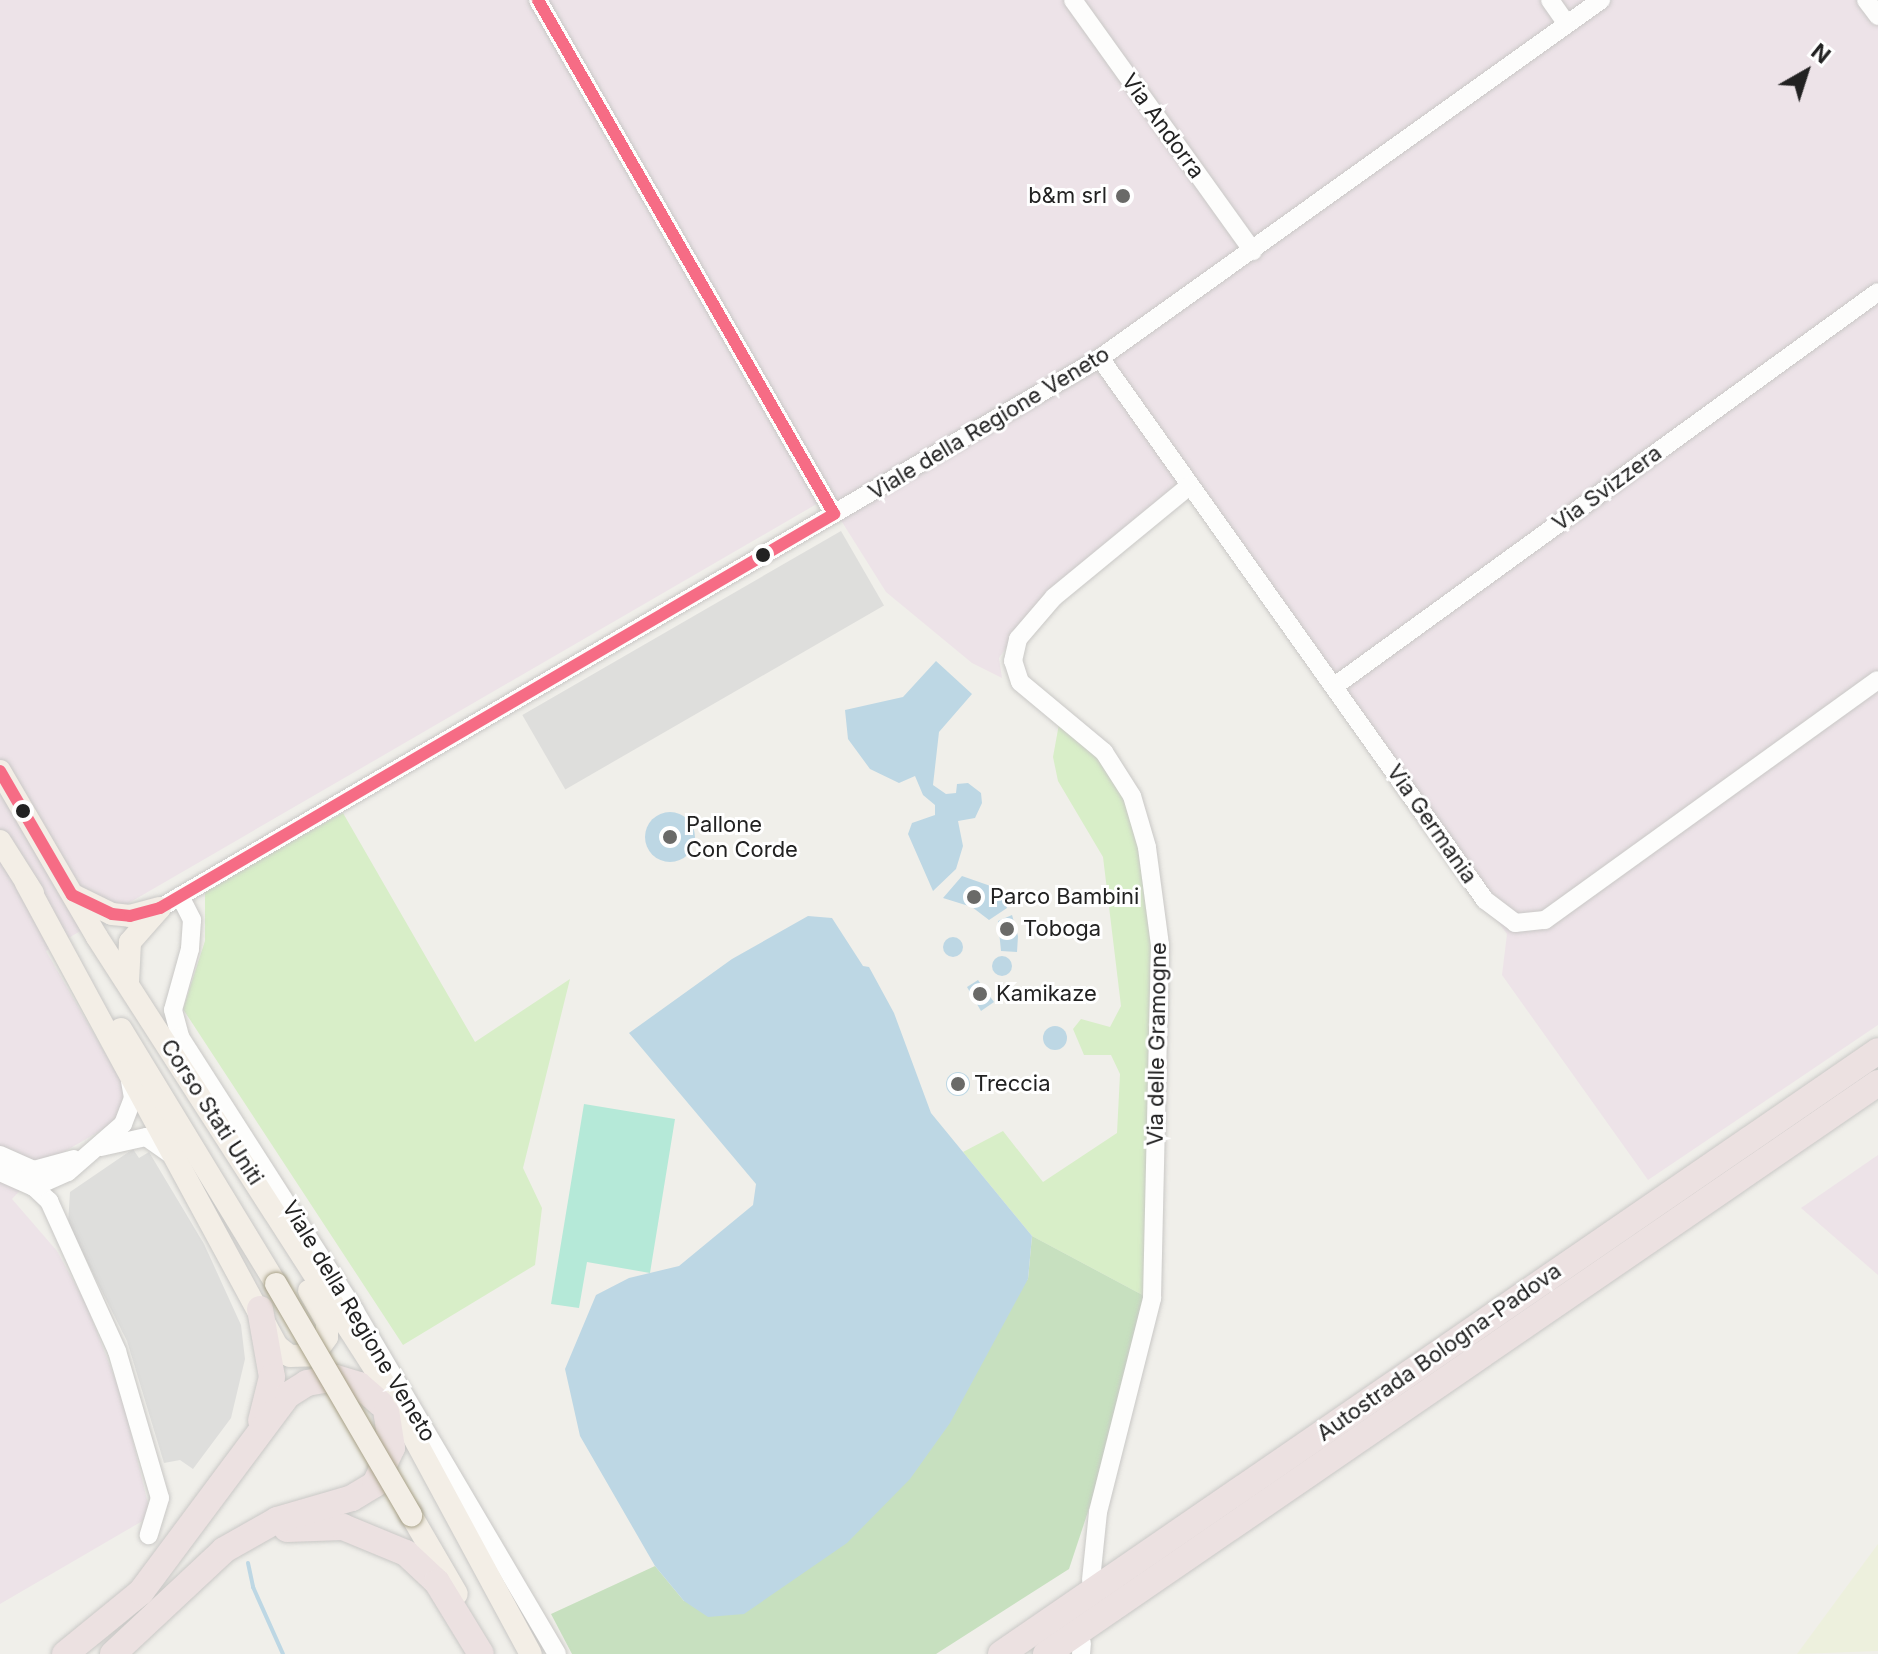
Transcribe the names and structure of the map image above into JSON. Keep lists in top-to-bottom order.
{
  "streets": {
    "highway": ["Autostrada Bologna-Padova"],
    "main road": ["Corso Stati Uniti"],
    "street": [
      "Via Andorra",
      "Viale della Regione Veneto",
      "Via Svizzera",
      "Via Germania",
      "Via delle Gramogne"
    ]
  },
  "crossings": [
    ["Via Andorra", "Viale della Regione Veneto"],
    ["Viale della Regione Veneto", "Via Germania"],
    ["Via Svizzera", "Via Germania"],
    ["Via Germania", "Via delle Gramogne"]
  ],
  "places": [
    "b&m srl",
    "Pallone Con Corde",
    "Parco Bambini",
    "Toboga",
    "Kamikaze",
    "Treccia"
  ],
  "north": "top right"
}
